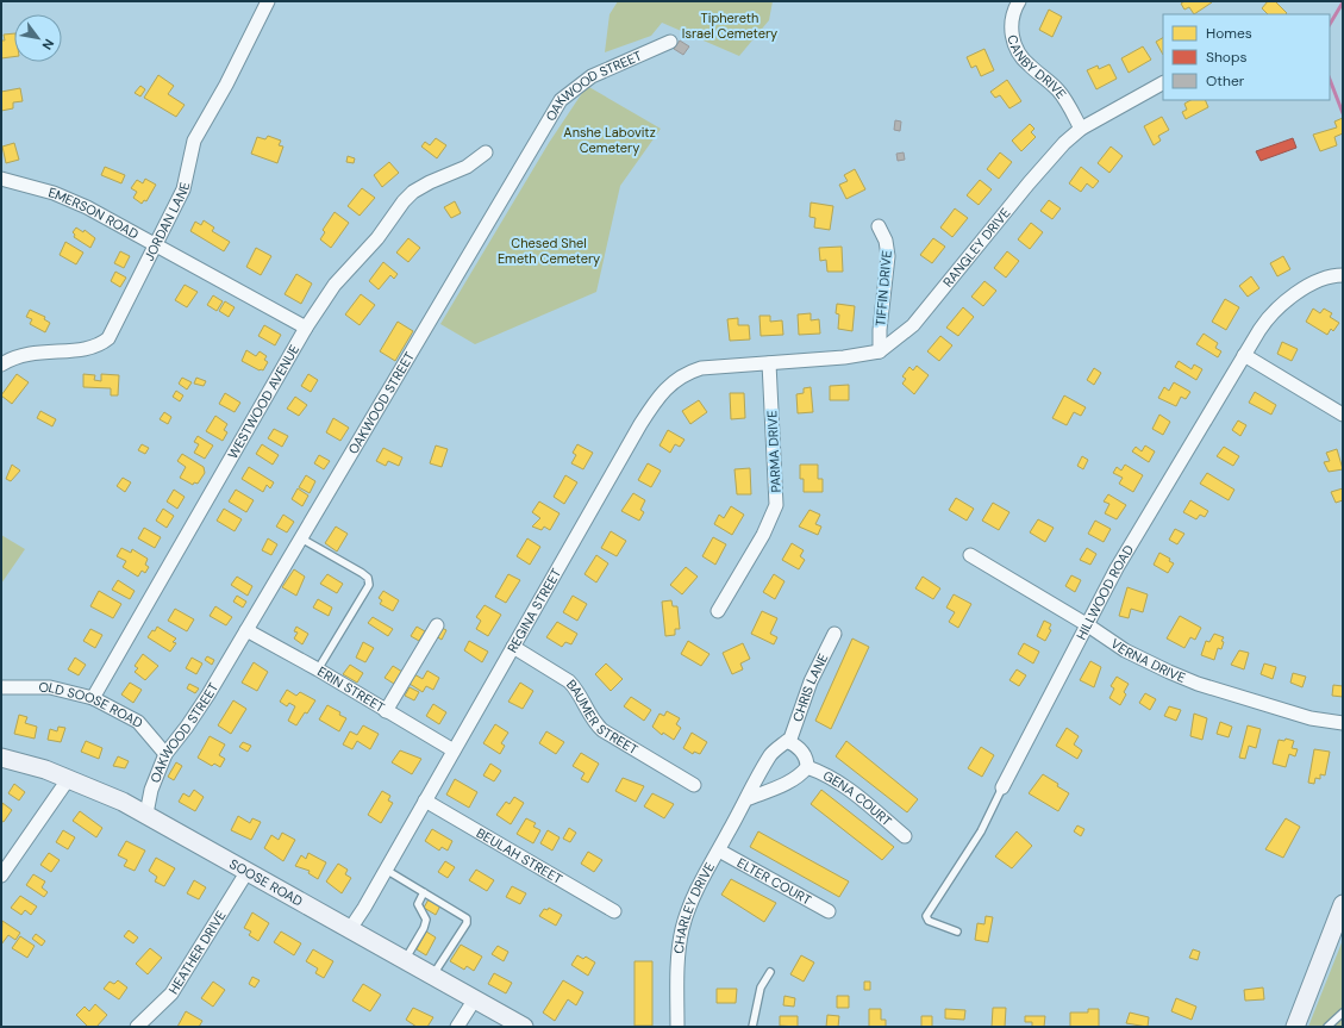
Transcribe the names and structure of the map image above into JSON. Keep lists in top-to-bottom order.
{
  "streets": {
    "street": [
      "CANBY DRIVE",
      "OAKWOOD STREET",
      "EMERSON ROAD",
      "JORDAN LANE",
      "RANGLEY DRIVE",
      "TIFFIN DRIVE",
      "WESTWOOD AVENUE",
      "PARMA DRIVE",
      "HILLWOOD ROAD",
      "REGINA STREET",
      "VERNA DRIVE",
      "CHRIS LANE",
      "ERIN STREET",
      "OLD SOOSE ROAD",
      "BAUMER STREET",
      "GENA COURT",
      "BEULAH STREET",
      "SOOSE ROAD",
      "ELTER COURT",
      "CHARLEY DRIVE",
      "HEATHER DRIVE"
    ]
  },
  "crossings": [
    ["CANBY DRIVE", "RANGLEY DRIVE"],
    ["OAKWOOD STREET", "ERIN STREET"],
    ["OAKWOOD STREET", "OLD SOOSE ROAD"],
    ["OAKWOOD STREET", "SOOSE ROAD"],
    ["EMERSON ROAD", "JORDAN LANE"],
    ["EMERSON ROAD", "WESTWOOD AVENUE"],
    ["RANGLEY DRIVE", "TIFFIN DRIVE"],
    ["WESTWOOD AVENUE", "OLD SOOSE ROAD"],
    ["PARMA DRIVE", "REGINA STREET"],
    ["HILLWOOD ROAD", "VERNA DRIVE"],
    ["REGINA STREET", "ERIN STREET"],
    ["REGINA STREET", "BAUMER STREET"],
    ["REGINA STREET", "BEULAH STREET"],
    ["REGINA STREET", "SOOSE ROAD"],
    ["CHRIS LANE", "CHARLEY DRIVE"],
    ["SOOSE ROAD", "HEATHER DRIVE"],
    ["ELTER COURT", "CHARLEY DRIVE"]
  ],
  "parks": ["Tiphereth Israel Cemetery", "Anshe Labovitz Cemetery", "Chesed Shel Emeth Cemetery"],
  "legend": ["Homes", "Shops", "Other"],
  "north": "bottom right"
}
